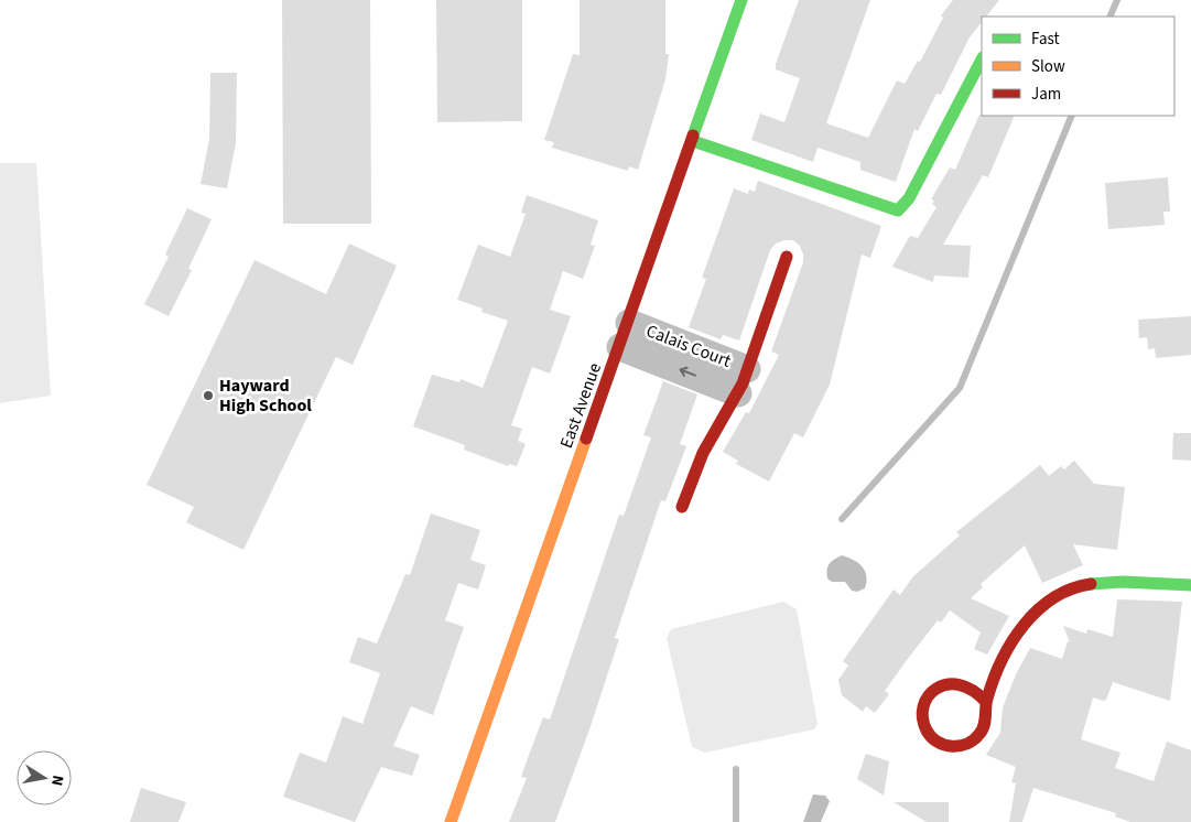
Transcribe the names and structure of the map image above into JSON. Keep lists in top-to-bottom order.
{
  "streets": {
    "street": ["Calais Court", "East Avenue"]
  },
  "crossings": [
    ["Calais Court", "East Avenue"]
  ],
  "places": ["Hayward High School"],
  "legend": ["Fast", "Slow", "Jam"],
  "north": "right"
}
